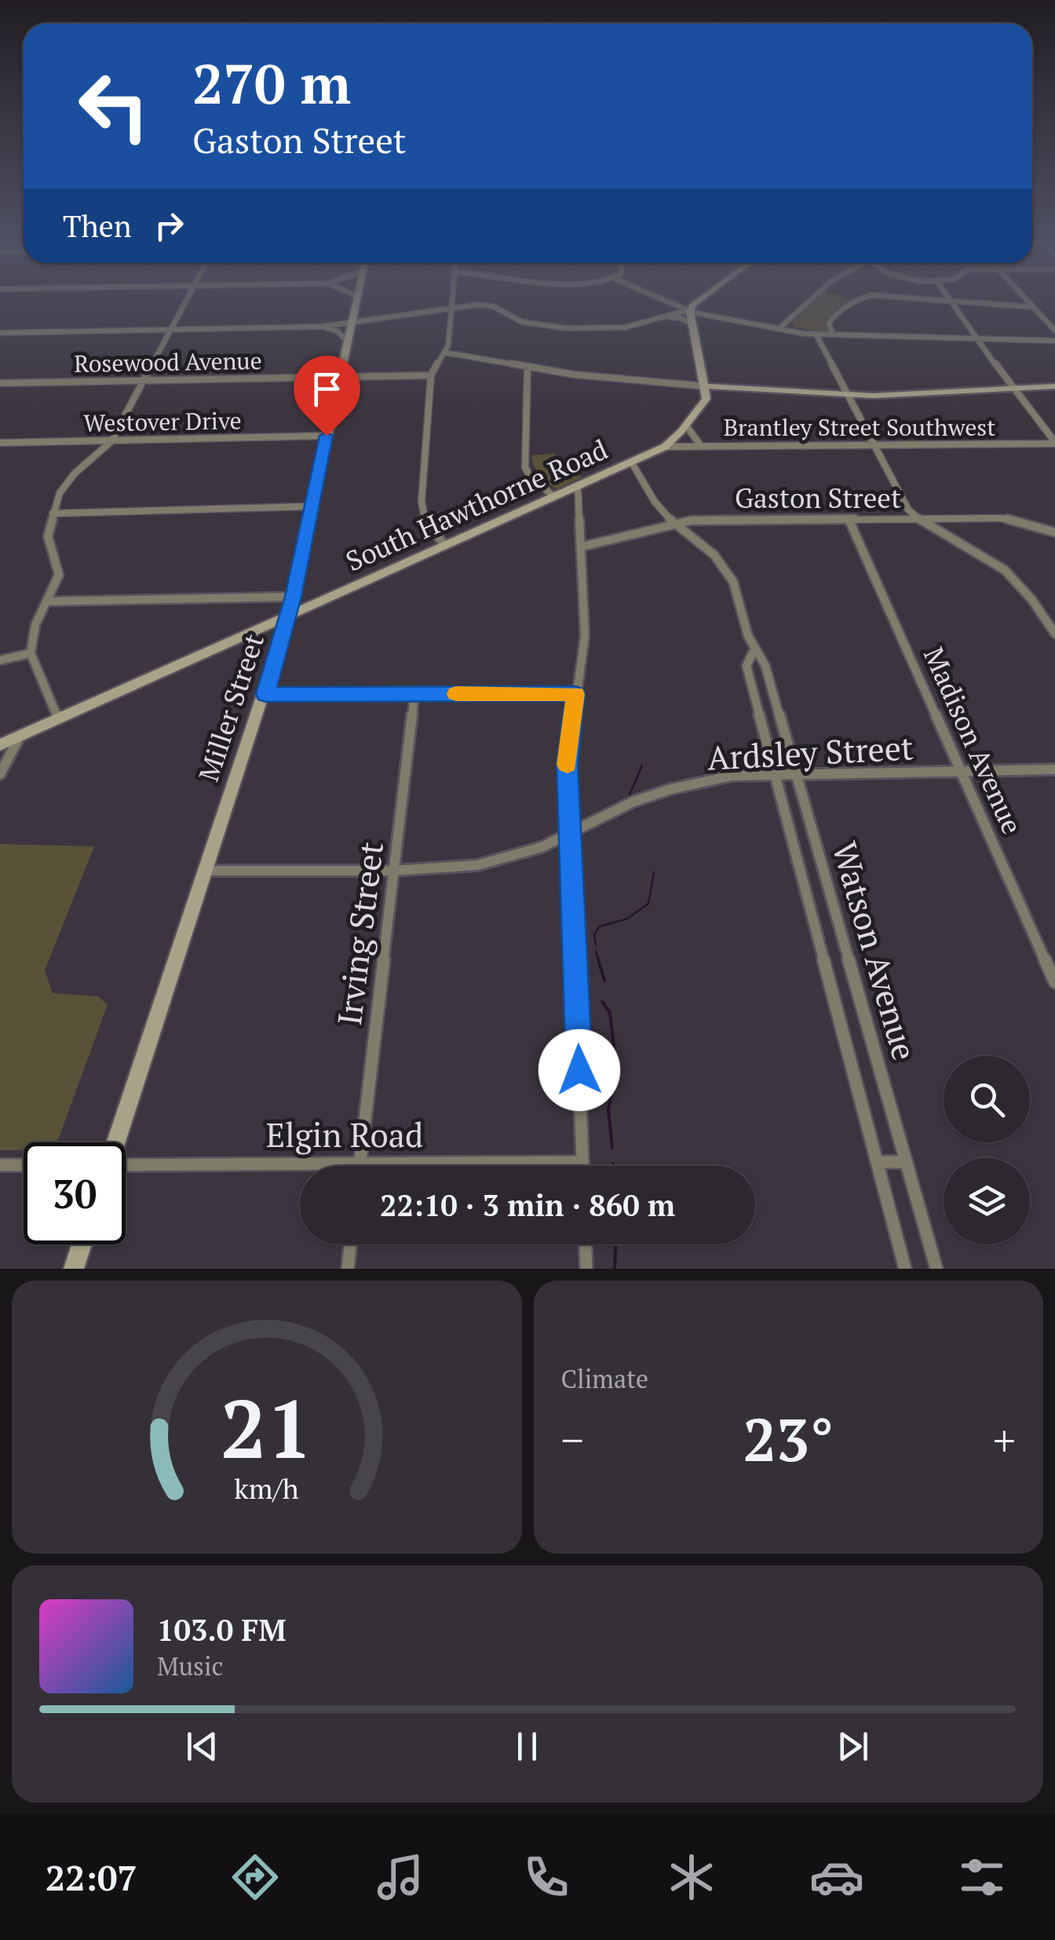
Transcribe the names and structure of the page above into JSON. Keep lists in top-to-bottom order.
{
  "streets": {
    "main road": ["South Hawthorne Road", "Miller Street"],
    "street": [
      "Rosewood Avenue",
      "Westover Drive",
      "Brantley Street Southwest",
      "Gaston Street",
      "Madison Avenue",
      "Ardsley Street",
      "Irving Street",
      "Watson Avenue",
      "Elgin Road"
    ]
  },
  "crossings": [
    ["Rosewood Avenue", "Miller Street"],
    ["Westover Drive", "Miller Street"],
    ["Brantley Street Southwest", "South Hawthorne Road"],
    ["Gaston Street", "Madison Avenue"],
    ["Gaston Street", "Watson Avenue"],
    ["South Hawthorne Road", "Miller Street"],
    ["South Hawthorne Road", "Watson Avenue"],
    ["Miller Street", "Ardsley Street"],
    ["Madison Avenue", "Ardsley Street"],
    ["Ardsley Street", "Irving Street"],
    ["Ardsley Street", "Watson Avenue"],
    ["Irving Street", "Elgin Road"]
  ],
  "page": {
    "turn": ["270 m", "Gaston Street"],
    "then": "Then",
    "limit": "30",
    "trip": "22:10 · 3 min · 860 m",
    "tile": "Climate",
    "heat": ["−", "23°", "+"],
    "song": ["103.0 FM", "Music"],
    "tabs": "22:07",
    "gauge": ["21", "km/h"]
  }
}
